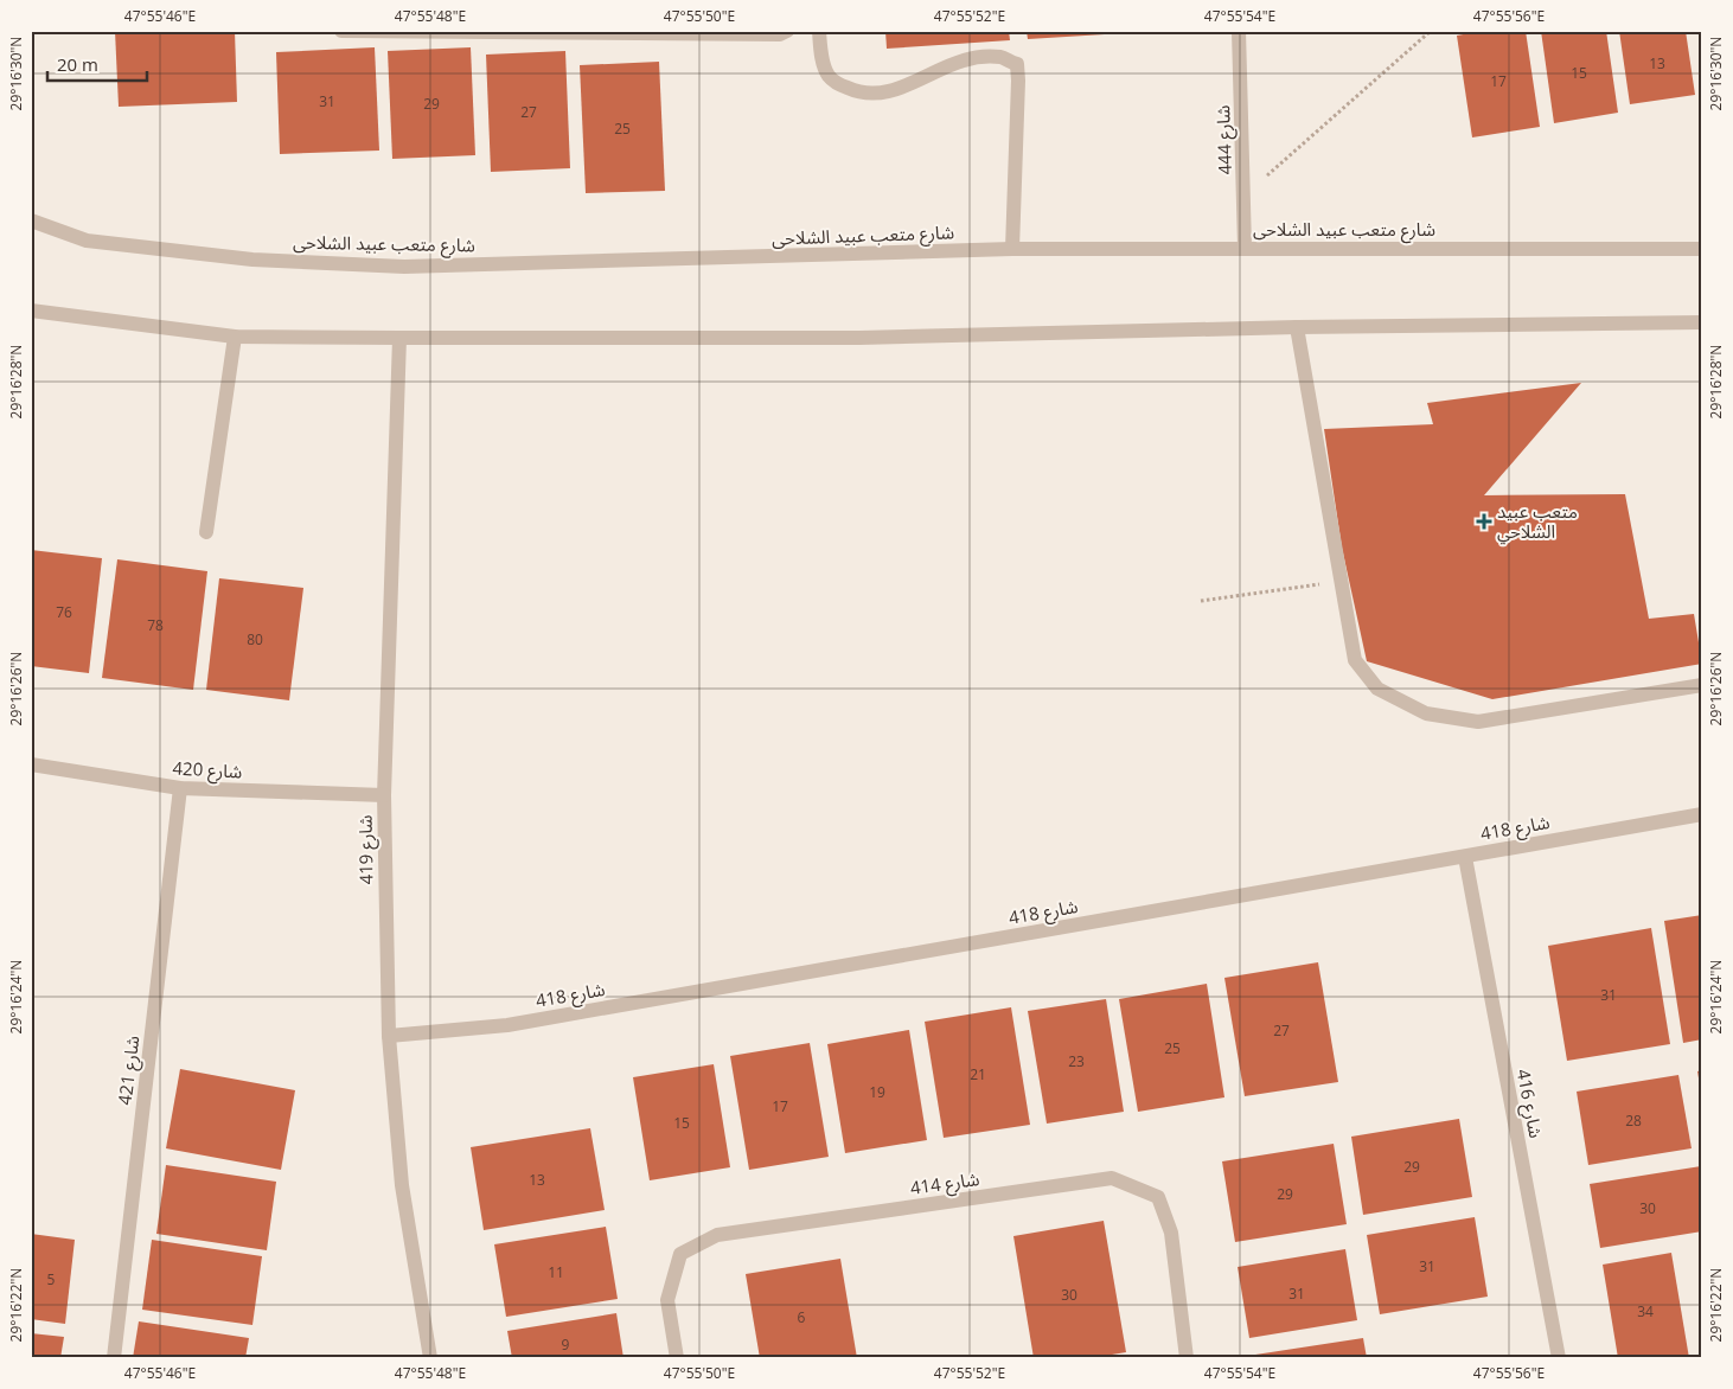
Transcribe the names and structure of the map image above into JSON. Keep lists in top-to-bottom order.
{
  "streets": {
    "street": [
      "شارع 444",
      "شارع متعب عبيد الشلاحى",
      "شارع 420",
      "شارع 418",
      "شارع 419",
      "شارع 421",
      "شارع 416",
      "شارع 414"
    ]
  },
  "crossings": [
    ["شارع 444", "شارع متعب عبيد الشلاحى"],
    ["شارع 420", "شارع 419"],
    ["شارع 420", "شارع 421"],
    ["شارع 418", "شارع 419"],
    ["شارع 418", "شارع 416"]
  ],
  "places": {
    "health": ["متعب عبيد الشلاحي"]
  },
  "house_numbers": [
    "13",
    "15",
    "17",
    "31",
    "29",
    "27",
    "25",
    "76",
    "78",
    "80",
    "31",
    "27",
    "25",
    "23",
    "21",
    "19",
    "17",
    "28",
    "15",
    "29",
    "13",
    "29",
    "30",
    "31",
    "11",
    "5",
    "31",
    "30",
    "34",
    "6",
    "9"
  ],
  "scale_bar": "20 m",
  "coordinates": [
    "47°55'46\"E",
    "47°55'48\"E",
    "47°55'50\"E",
    "47°55'52\"E",
    "47°55'54\"E",
    "47°55'56\"E",
    "29°16'30\"N",
    "29°16'28\"N",
    "29°16'26\"N",
    "29°16'24\"N",
    "29°16'22\"N"
  ]
}
